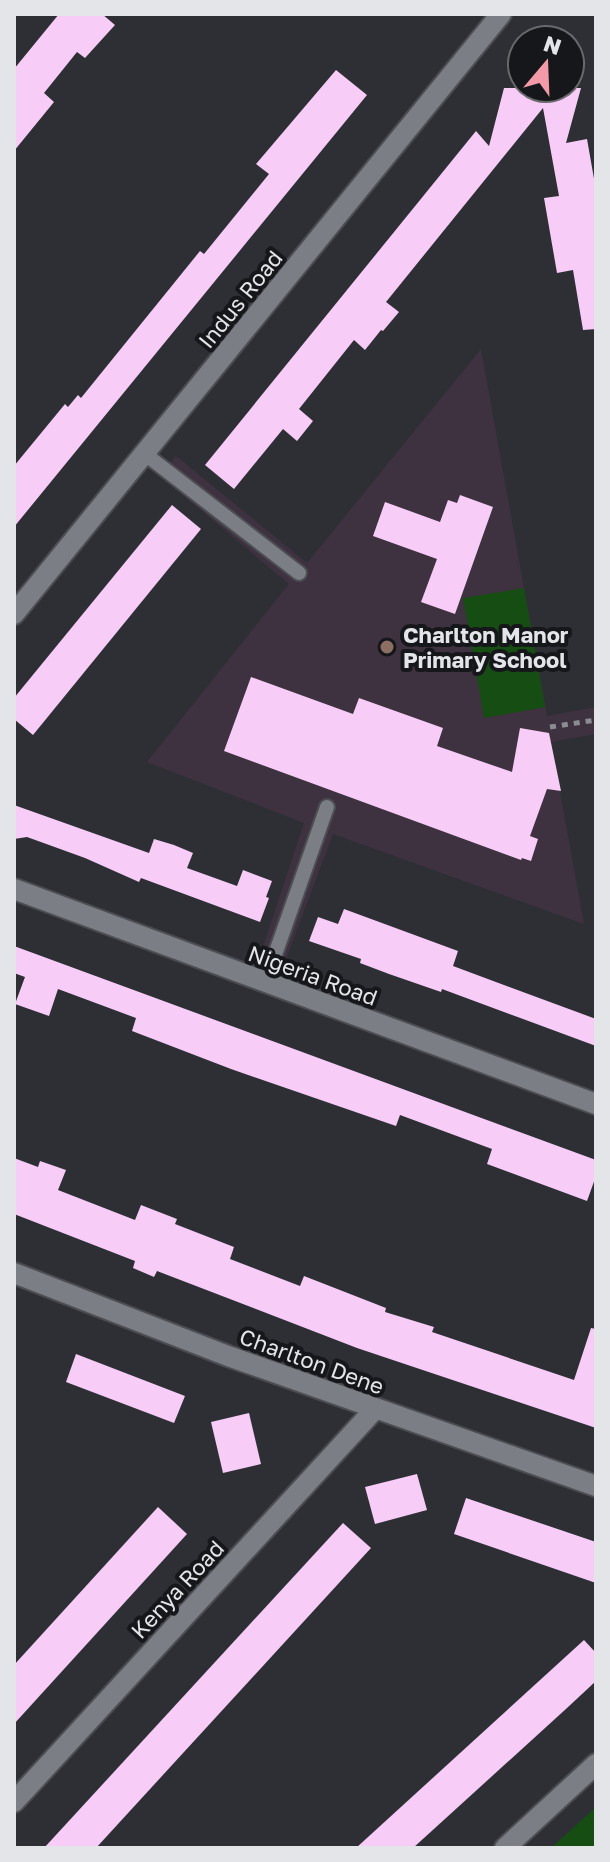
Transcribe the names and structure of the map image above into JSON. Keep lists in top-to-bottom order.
{
  "streets": {
    "street": [
      "Indus Road",
      "Nigeria Road",
      "Charlton Dene",
      "Kenya Road"
    ]
  },
  "crossings": [
    ["Charlton Dene", "Kenya Road"]
  ],
  "places": ["Charlton Manor Primary School"],
  "north": "top"
}
